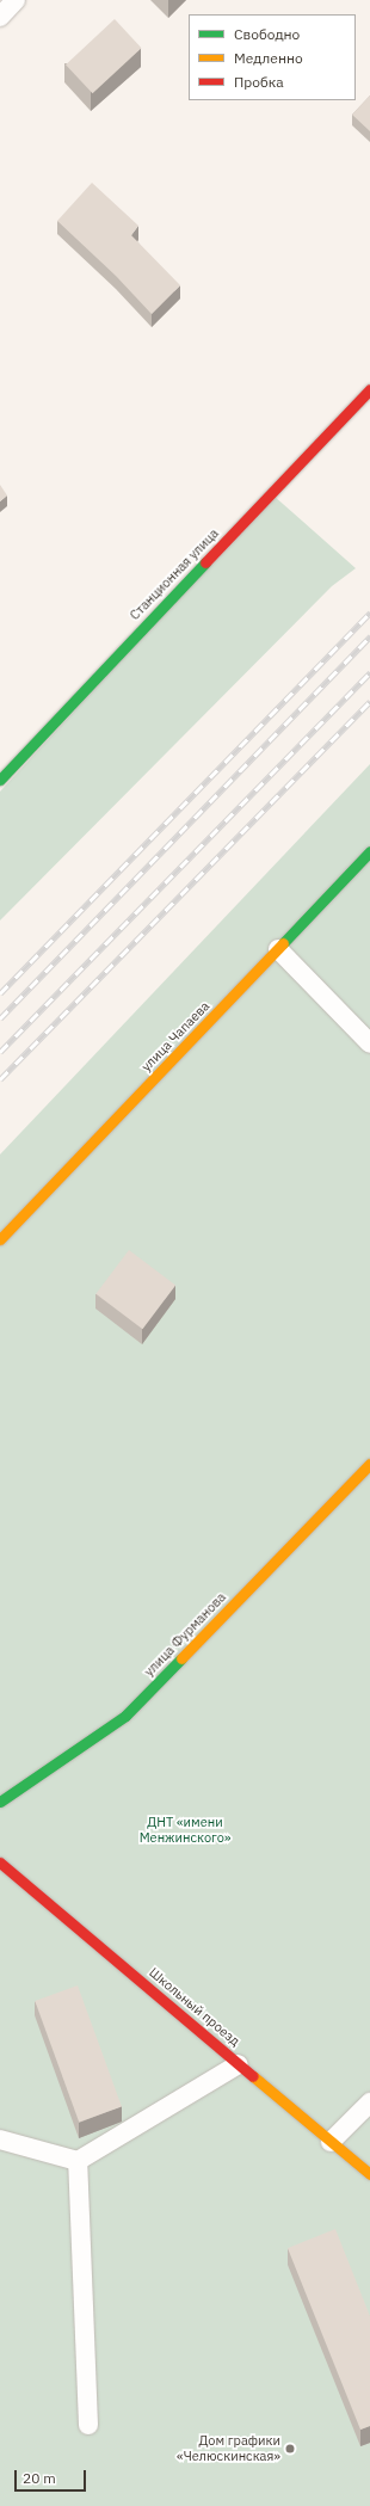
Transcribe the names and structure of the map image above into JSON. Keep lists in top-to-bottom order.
{
  "streets": {
    "street": [
      "Станционная улица",
      "улица Чапаева",
      "улица Фурманова",
      "Школьный проезд"
    ]
  },
  "parks": ["ДНТ «имени Менжинского»"],
  "places": ["Дом графики «Челюскинская»"],
  "legend": ["Свободно", "Медленно", "Пробка"],
  "scale_bar": "20 m"
}
